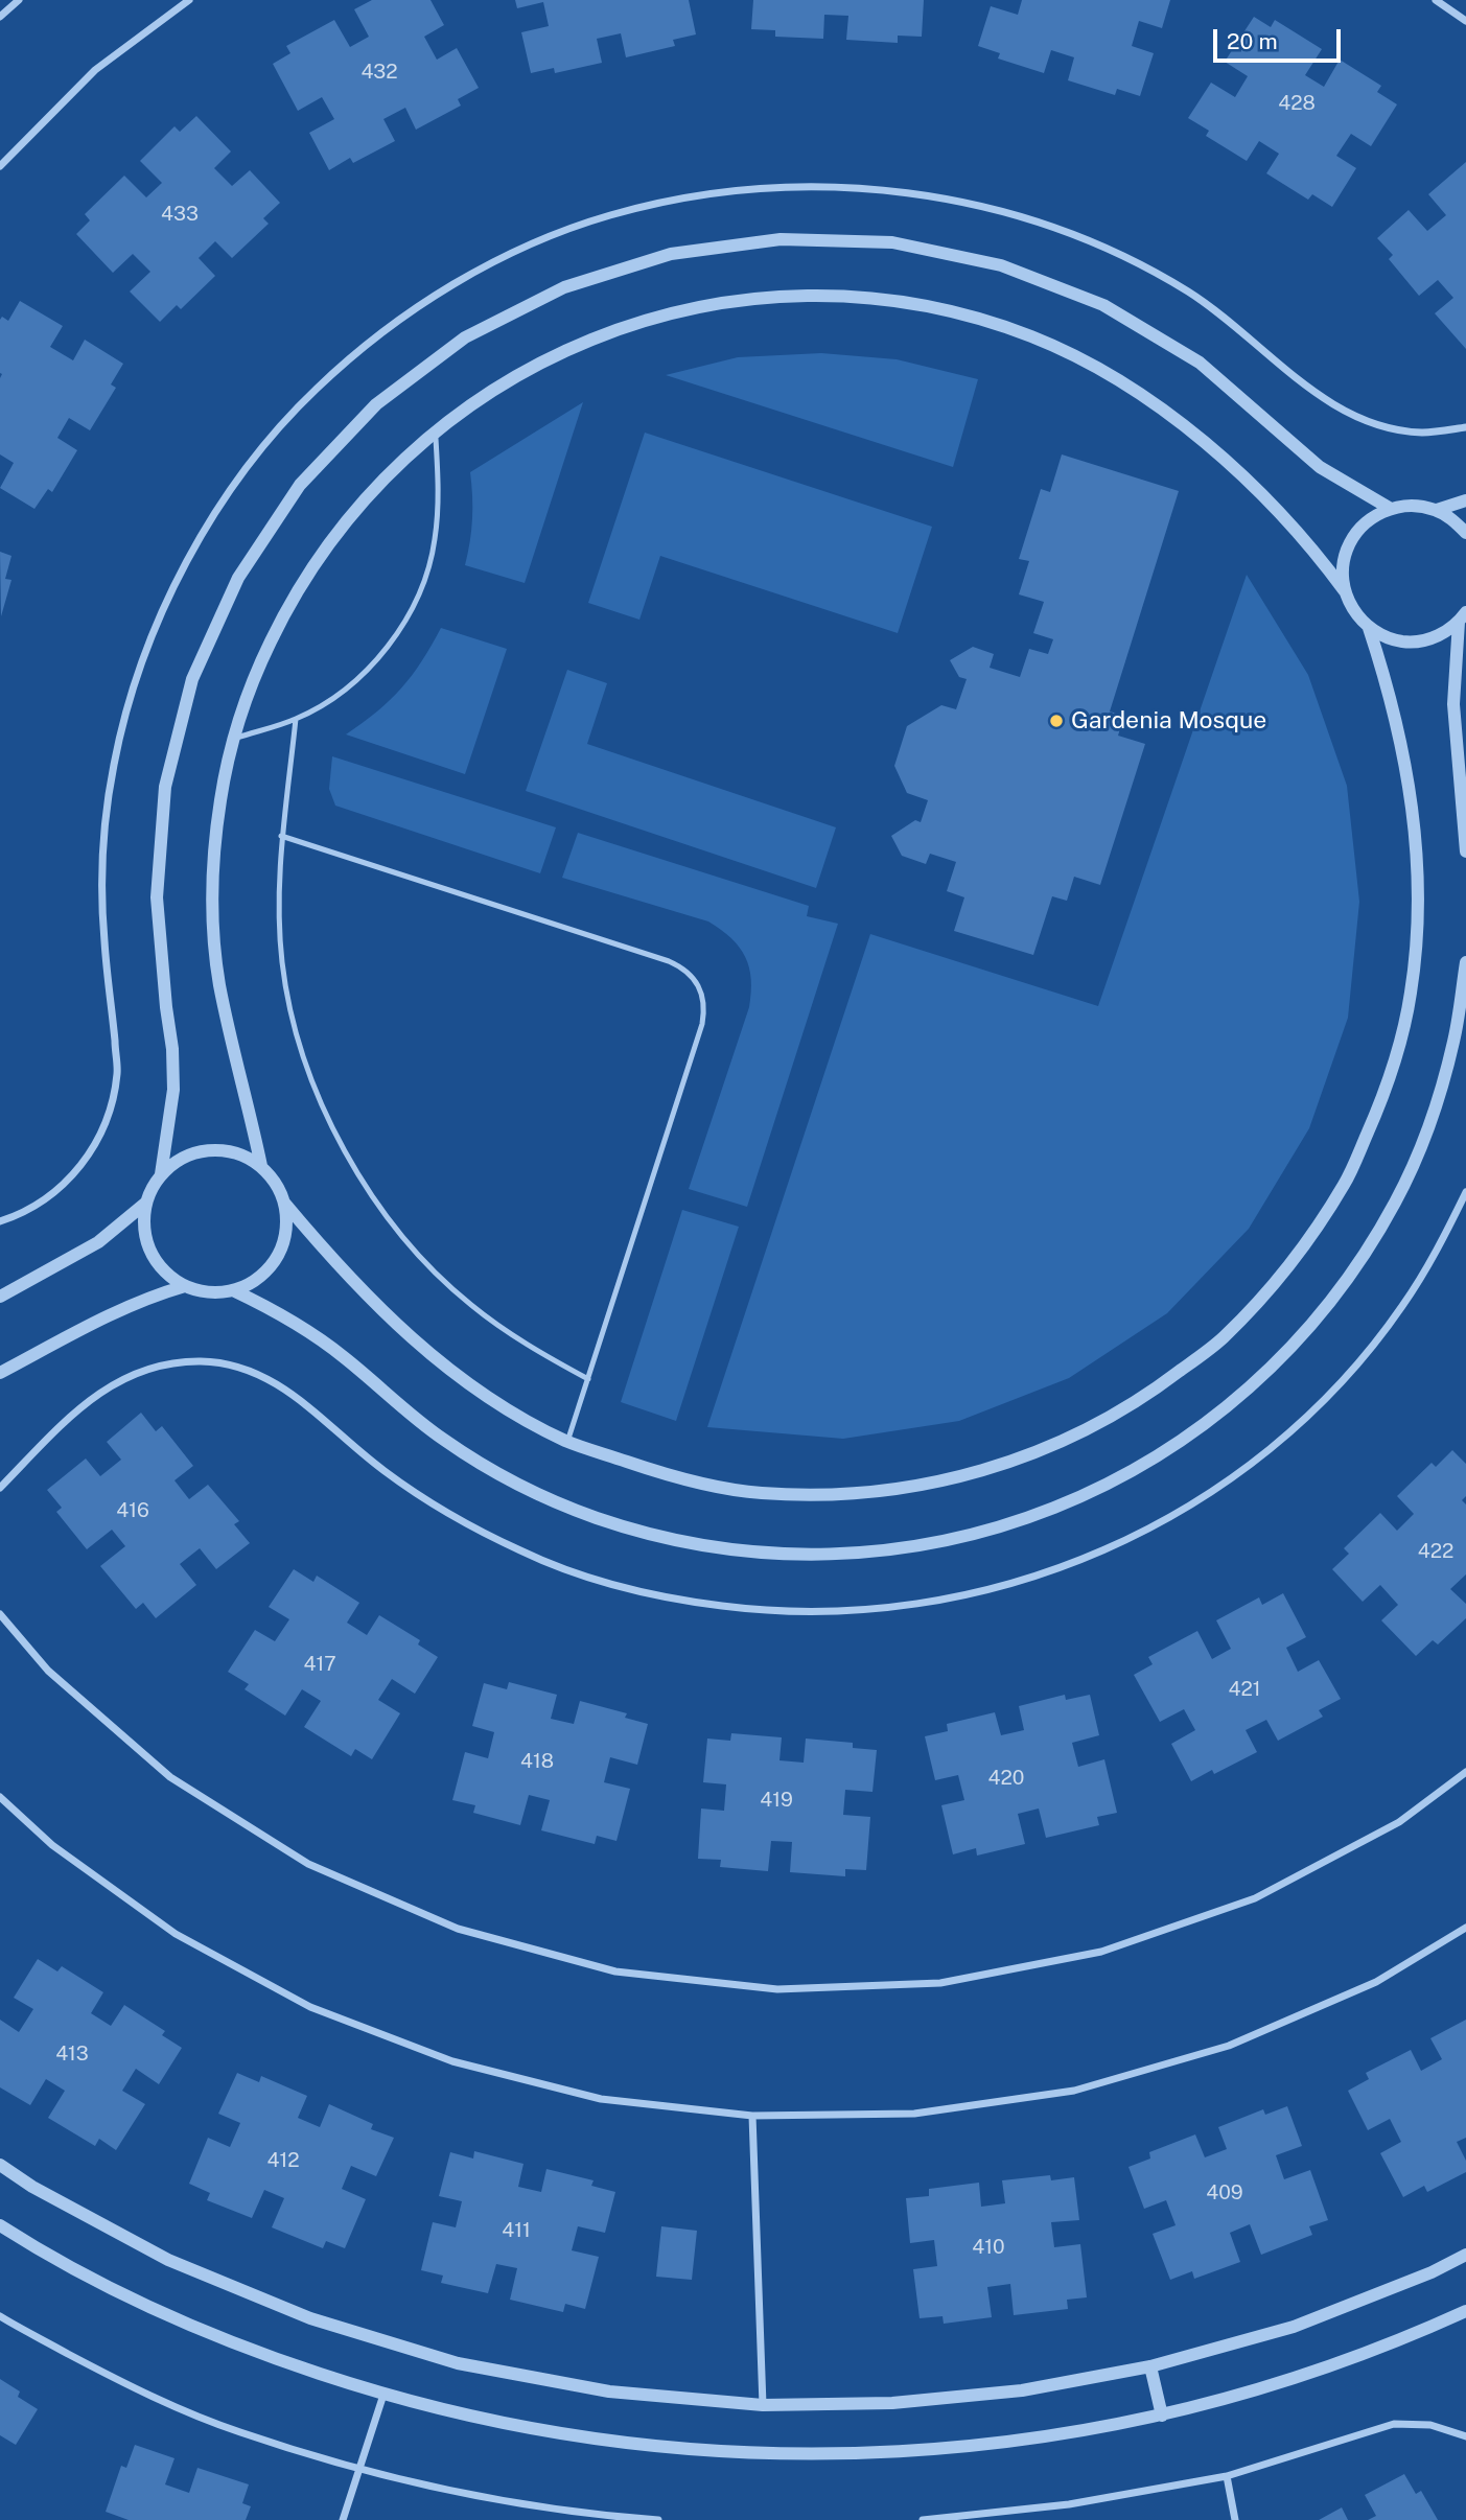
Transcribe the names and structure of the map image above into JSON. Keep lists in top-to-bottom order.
{
  "places": ["Gardenia Mosque"],
  "house_numbers": [
    "432",
    "428",
    "433",
    "416",
    "422",
    "417",
    "421",
    "418",
    "420",
    "419",
    "413",
    "412",
    "409",
    "411",
    "410"
  ],
  "scale_bar": "20 m"
}
